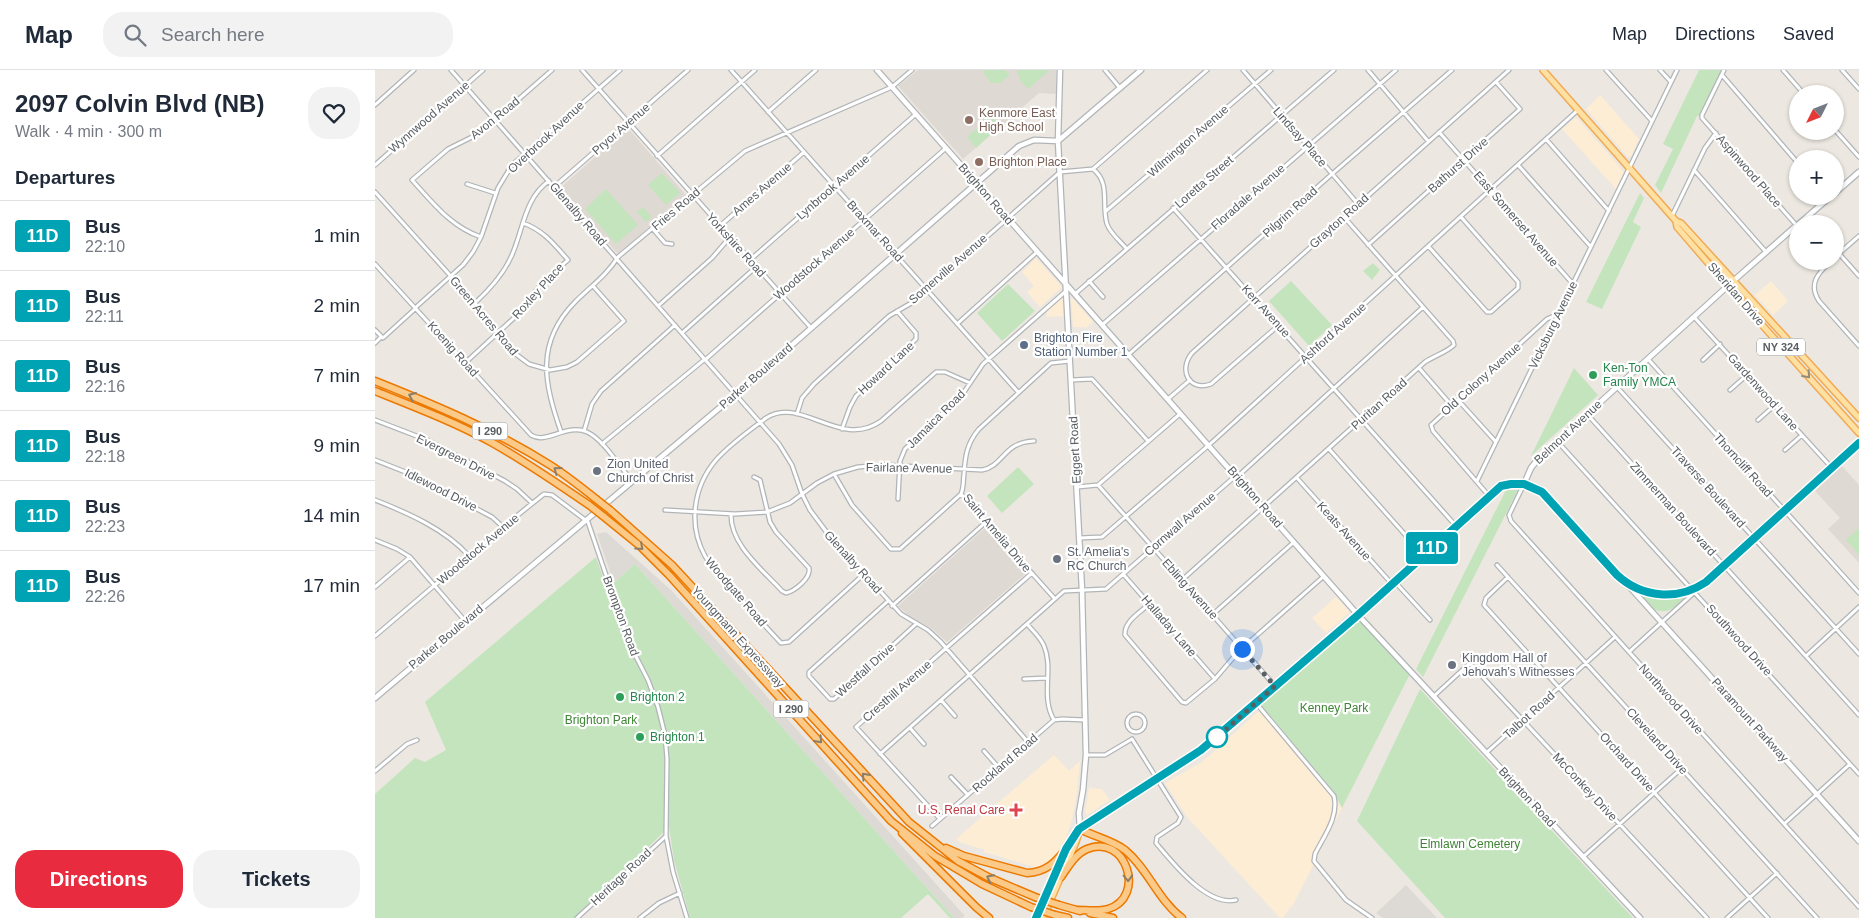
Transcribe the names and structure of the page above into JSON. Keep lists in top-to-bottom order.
{
  "streets": {
    "highway": ["I 290", "Youngmann Expressway"],
    "main road": ["Sheridan Drive", "NY 324"],
    "street": [
      "Wynnwood Avenue",
      "Avon Road",
      "Pryor Avenue",
      "Overbrook Avenue",
      "Lindsay Place",
      "Wilmington Avenue",
      "Bathurst Drive",
      "Aspinwood Place",
      "Loretta Street",
      "Lynbrook Avenue",
      "Ames Avenue",
      "Brighton Road",
      "Floradale Avenue",
      "Fries Road",
      "Pilgrim Road",
      "Glenalby Road",
      "East Somerset Avenue",
      "Grayton Road",
      "Braxmar Road",
      "Yorkshire Road",
      "Woodstock Avenue",
      "Somerville Avenue",
      "Roxley Place",
      "Kerr Avenue",
      "Green Acres Road",
      "Vicksburg Avenue",
      "Ashford Avenue",
      "Koenig Road",
      "Howard Lane",
      "Parker Boulevard",
      "Old Colony Avenue",
      "Gardenwood Lane",
      "Puritan Road",
      "Jamaica Road",
      "Belmont Avenue",
      "Eggert Road",
      "Evergreen Drive",
      "Thorncliff Road",
      "Fairlane Avenue",
      "Traverse Boulevard",
      "Idlewood Drive",
      "Zimmerman Boulevard",
      "Cornwall Avenue",
      "Keats Avenue",
      "Saint Amelia Drive",
      "Ebling Avenue",
      "Woodgate Road",
      "Brompton Road",
      "Halladay Lane",
      "Southwood Drive",
      "Westfall Drive",
      "Cresthill Avenue",
      "Northwood Drive",
      "Talbot Road",
      "Paramount Parkway",
      "Cleveland Drive",
      "Orchard Drive",
      "Rockland Road",
      "McConkey Drive",
      "Heritage Road"
    ]
  },
  "crossings": [
    ["Wynnwood Avenue", "Glenalby Road"],
    ["Avon Road", "Overbrook Avenue"],
    ["Avon Road", "Glenalby Road"],
    ["Pryor Avenue", "Glenalby Road"],
    ["Pryor Avenue", "Yorkshire Road"],
    ["Overbrook Avenue", "Glenalby Road"],
    ["Overbrook Avenue", "Yorkshire Road"],
    ["Overbrook Avenue", "Green Acres Road"],
    ["Overbrook Avenue", "Koenig Road"],
    ["Lindsay Place", "Wilmington Avenue"],
    ["Lindsay Place", "Loretta Street"],
    ["Lindsay Place", "Floradale Avenue"],
    ["Lindsay Place", "Pilgrim Road"],
    ["Lindsay Place", "Grayton Road"],
    ["Bathurst Drive", "East Somerset Avenue"],
    ["Bathurst Drive", "Grayton Road"],
    ["Bathurst Drive", "Puritan Road"],
    ["Loretta Street", "Brighton Road"],
    ["Loretta Street", "Kerr Avenue"],
    ["Lynbrook Avenue", "Brighton Road"],
    ["Lynbrook Avenue", "Braxmar Road"],
    ["Lynbrook Avenue", "Yorkshire Road"],
    ["Ames Avenue", "Braxmar Road"],
    ["Ames Avenue", "Yorkshire Road"],
    ["Brighton Road", "Floradale Avenue"],
    ["Brighton Road", "Fries Road"],
    ["Brighton Road", "Pilgrim Road"],
    ["Brighton Road", "Woodstock Avenue"],
    ["Brighton Road", "Somerville Avenue"],
    ["Brighton Road", "Ashford Avenue"],
    ["Brighton Road", "Parker Boulevard"],
    ["Brighton Road", "Puritan Road"],
    ["Brighton Road", "Eggert Road"],
    ["Brighton Road", "Cornwall Avenue"],
    ["Brighton Road", "Talbot Road"],
    ["Floradale Avenue", "Kerr Avenue"],
    ["Fries Road", "Glenalby Road"],
    ["Fries Road", "Braxmar Road"],
    ["Fries Road", "Yorkshire Road"],
    ["Fries Road", "Green Acres Road"],
    ["Fries Road", "Koenig Road"],
    ["Pilgrim Road", "Kerr Avenue"],
    ["Glenalby Road", "Woodstock Avenue"],
    ["Glenalby Road", "Parker Boulevard"],
    ["Glenalby Road", "Fairlane Avenue"],
    ["Glenalby Road", "Cornwall Avenue"],
    ["Glenalby Road", "Woodgate Road"],
    ["Glenalby Road", "Westfall Drive"],
    ["Glenalby Road", "Cresthill Avenue"],
    ["Glenalby Road", "Rockland Road"],
    ["East Somerset Avenue", "Grayton Road"],
    ["East Somerset Avenue", "Vicksburg Avenue"],
    ["East Somerset Avenue", "Ashford Avenue"],
    ["Grayton Road", "Kerr Avenue"],
    ["Grayton Road", "Puritan Road"],
    ["Braxmar Road", "Woodstock Avenue"],
    ["Braxmar Road", "Somerville Avenue"],
    ["Braxmar Road", "Parker Boulevard"],
    ["Braxmar Road", "Jamaica Road"],
    ["Braxmar Road", "Saint Amelia Drive"],
    ["Yorkshire Road", "Woodstock Avenue"],
    ["Yorkshire Road", "Parker Boulevard"],
    ["Woodstock Avenue", "Parker Boulevard"],
    ["Woodstock Avenue", "Evergreen Drive"],
    ["Woodstock Avenue", "Idlewood Drive"],
    ["Woodstock Avenue", "Brompton Road"],
    ["Somerville Avenue", "Howard Lane"],
    ["Somerville Avenue", "Eggert Road"],
    ["Somerville Avenue", "Woodgate Road"],
    ["Roxley Place", "Green Acres Road"],
    ["Roxley Place", "Koenig Road"],
    ["Sheridan Drive", "Vicksburg Avenue"],
    ["Sheridan Drive", "Ashford Avenue"],
    ["Sheridan Drive", "Belmont Avenue"],
    ["Kerr Avenue", "Ashford Avenue"],
    ["Kerr Avenue", "Puritan Road"],
    ["Kerr Avenue", "Cornwall Avenue"],
    ["Vicksburg Avenue", "Old Colony Avenue"],
    ["Ashford Avenue", "Puritan Road"],
    ["Ashford Avenue", "Eggert Road"],
    ["Ashford Avenue", "Ebling Avenue"],
    ["Howard Lane", "Woodgate Road"],
    ["Parker Boulevard", "Eggert Road"],
    ["Parker Boulevard", "Brompton Road"],
    ["Gardenwood Lane", "Belmont Avenue"],
    ["Puritan Road", "Cornwall Avenue"],
    ["Puritan Road", "Keats Avenue"],
    ["Puritan Road", "Ebling Avenue"],
    ["Jamaica Road", "Eggert Road"],
    ["Jamaica Road", "Fairlane Avenue"],
    ["Jamaica Road", "Woodgate Road"],
    ["Belmont Avenue", "Thorncliff Road"],
    ["Belmont Avenue", "Traverse Boulevard"],
    ["Belmont Avenue", "Zimmerman Boulevard"],
    ["Belmont Avenue", "Southwood Drive"],
    ["Belmont Avenue", "Northwood Drive"],
    ["Belmont Avenue", "Paramount Parkway"],
    ["Eggert Road", "Cornwall Avenue"],
    ["Eggert Road", "Saint Amelia Drive"],
    ["Fairlane Avenue", "Saint Amelia Drive"],
    ["Fairlane Avenue", "Woodgate Road"],
    ["Cornwall Avenue", "Saint Amelia Drive"],
    ["Cornwall Avenue", "Ebling Avenue"],
    ["Cornwall Avenue", "Halladay Lane"],
    ["Cornwall Avenue", "Cresthill Avenue"],
    ["Saint Amelia Drive", "Cresthill Avenue"],
    ["Brompton Road", "Heritage Road"],
    ["Cresthill Avenue", "Rockland Road"],
    ["Northwood Drive", "Talbot Road"],
    ["Northwood Drive", "Paramount Parkway"],
    ["Talbot Road", "Cleveland Drive"],
    ["Talbot Road", "Orchard Drive"],
    ["Talbot Road", "McConkey Drive"],
    ["Cleveland Drive", "Orchard Drive"]
  ],
  "parks": ["Kenney Park", "Brighton Park", "Elmlawn Cemetery"],
  "places": {
    "other": [
      "Kenmore East High School",
      "Brighton Place",
      "Brighton Fire Station Number 1",
      "Ken-Ton Family YMCA",
      "Zion United Church of Christ",
      "St. Amelia's RC Church",
      "Kingdom Hall of Jehovah’s Witnesses",
      "Brighton 2",
      "Brighton 1"
    ],
    "health": ["U.S. Renal Care"]
  },
  "lines": ["bus line 11D"],
  "north": "bottom left",
  "page": {
    "header": "Map",
    "search": "Search here",
    "nav": ["Map", "Directions", "Saved"],
    "heading": [
      ["2097 Colvin Blvd (NB)", "Walk · 4 min · 300 m"],
      "Departures"
    ],
    "on_map": "11D",
    "map_buttons": ["+", "−"],
    "list": [
      {
        "mark": "11D",
        "name": "Bus",
        "note": "22:10",
        "value": "1 min"
      },
      {
        "mark": "11D",
        "name": "Bus",
        "note": "22:11",
        "value": "2 min"
      },
      {
        "mark": "11D",
        "name": "Bus",
        "note": "22:16",
        "value": "7 min"
      },
      {
        "mark": "11D",
        "name": "Bus",
        "note": "22:18",
        "value": "9 min"
      },
      {
        "mark": "11D",
        "name": "Bus",
        "note": "22:23",
        "value": "14 min"
      },
      {
        "mark": "11D",
        "name": "Bus",
        "note": "22:26",
        "value": "17 min"
      }
    ],
    "buttons": ["Directions", "Tickets"]
  }
}
